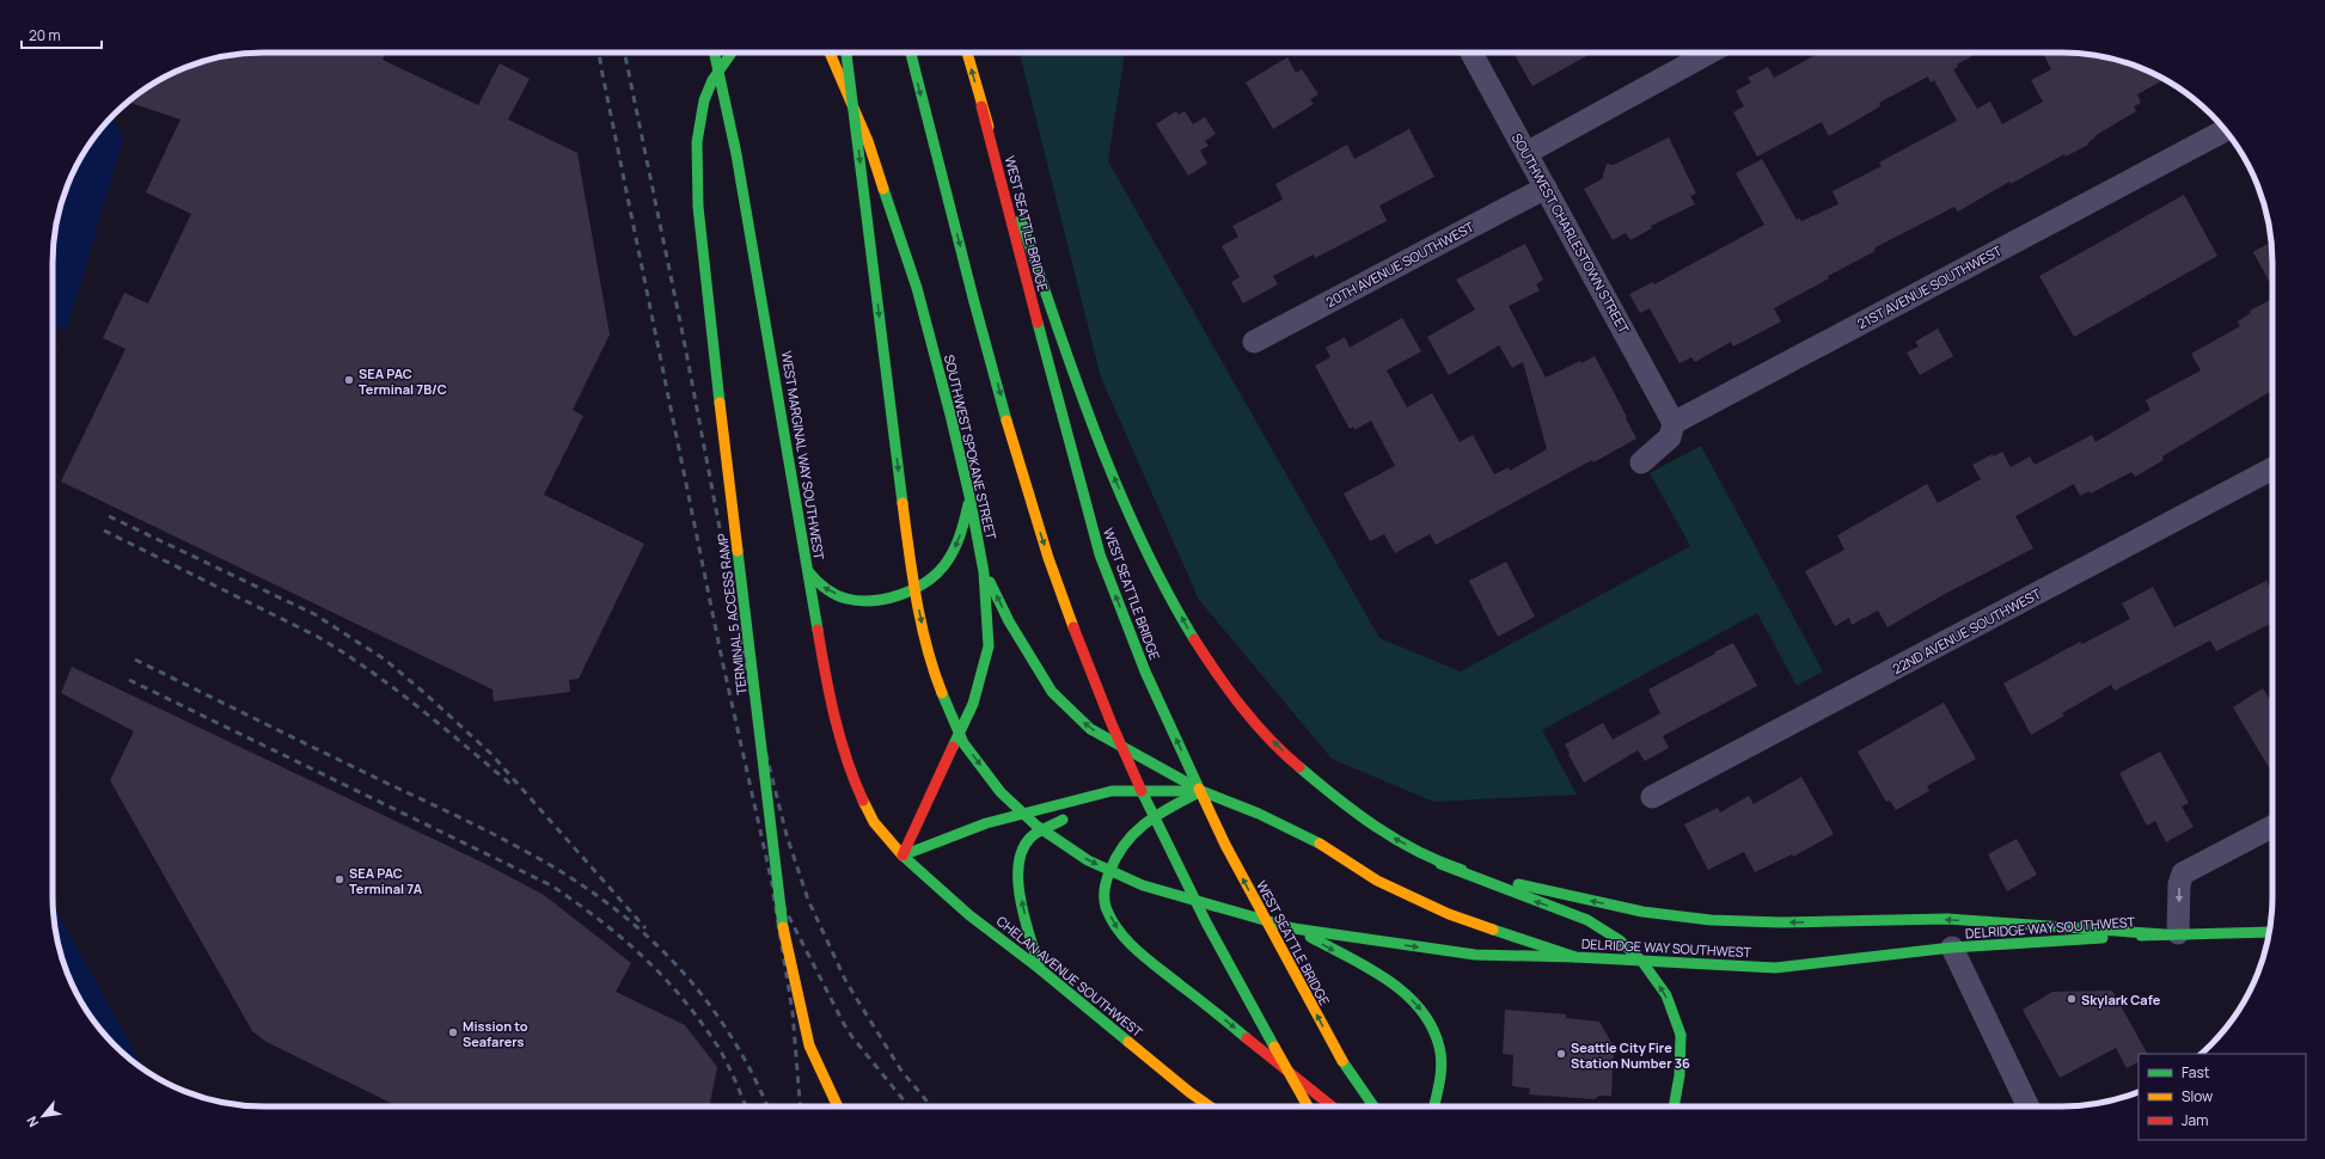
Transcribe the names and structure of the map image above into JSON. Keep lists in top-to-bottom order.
{
  "streets": {
    "main road": [
      "WEST SEATTLE BRIDGE",
      "SOUTHWEST SPOKANE STREET",
      "WEST MARGINAL WAY SOUTHWEST",
      "TERMINAL 5 ACCESS RAMP",
      "DELRIDGE WAY SOUTHWEST",
      "CHELAN AVENUE SOUTHWEST"
    ],
    "street": [
      "SOUTHWEST CHARLESTOWN STREET",
      "20TH AVENUE SOUTHWEST",
      "21ST AVENUE SOUTHWEST",
      "22ND AVENUE SOUTHWEST"
    ]
  },
  "crossings": [
    ["SOUTHWEST CHARLESTOWN STREET", "20TH AVENUE SOUTHWEST"],
    ["SOUTHWEST CHARLESTOWN STREET", "21ST AVENUE SOUTHWEST"],
    ["SOUTHWEST SPOKANE STREET", "WEST MARGINAL WAY SOUTHWEST"],
    ["SOUTHWEST SPOKANE STREET", "DELRIDGE WAY SOUTHWEST"],
    ["SOUTHWEST SPOKANE STREET", "CHELAN AVENUE SOUTHWEST"],
    ["WEST MARGINAL WAY SOUTHWEST", "DELRIDGE WAY SOUTHWEST"],
    ["WEST MARGINAL WAY SOUTHWEST", "CHELAN AVENUE SOUTHWEST"],
    ["DELRIDGE WAY SOUTHWEST", "CHELAN AVENUE SOUTHWEST"]
  ],
  "places": [
    "SEA PAC Terminal 7B/C",
    "SEA PAC Terminal 7A",
    "Skylark Cafe",
    "Mission to Seafarers",
    "Seattle City Fire Station Number 36"
  ],
  "legend": ["Fast", "Slow", "Jam"],
  "scale_bar": "20 m",
  "north": "bottom left"
}
